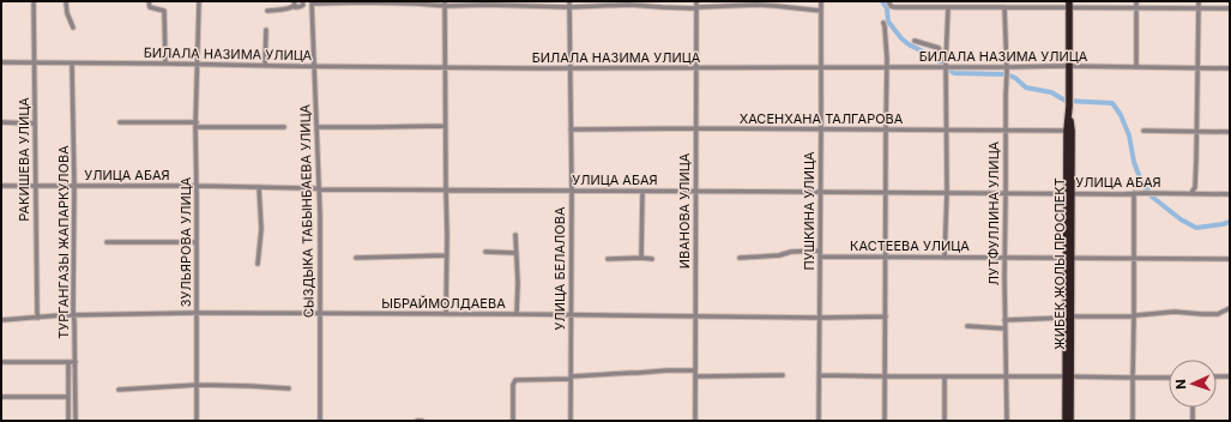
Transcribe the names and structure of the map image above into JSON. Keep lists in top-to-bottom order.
{
  "streets": {
    "highway": ["ЖИБЕК ЖОЛЫ ПРОСПЕКТ"],
    "street": [
      "БИЛАЛА НАЗИМА УЛИЦА",
      "ХАСЕНХАНА ТАЛГАРОВА",
      "РАКИШЕВА УЛИЦА",
      "УЛИЦА АБАЯ",
      "СЫЗДЫКА ТАБЫНБАЕВА УЛИЦА",
      "ИВАНОВА УЛИЦА",
      "ПУШКИНА УЛИЦА",
      "ЛУТФУЛЛИНА УЛИЦА",
      "ТУРГАНГАЗЫ ЖАПАРКУЛОВА",
      "ЗУЛЬЯРОВА УЛИЦА",
      "КАСТЕЕВА УЛИЦА",
      "УЛИЦА БЕЛАЛОВА",
      "ЫБРАЙМОЛДАЕВА"
    ]
  },
  "crossings": [
    ["БИЛАЛА НАЗИМА УЛИЦА", "РАКИШЕВА УЛИЦА"],
    ["БИЛАЛА НАЗИМА УЛИЦА", "СЫЗДЫКА ТАБЫНБАЕВА УЛИЦА"],
    ["БИЛАЛА НАЗИМА УЛИЦА", "ИВАНОВА УЛИЦА"],
    ["БИЛАЛА НАЗИМА УЛИЦА", "ПУШКИНА УЛИЦА"],
    ["БИЛАЛА НАЗИМА УЛИЦА", "ЛУТФУЛЛИНА УЛИЦА"],
    ["БИЛАЛА НАЗИМА УЛИЦА", "ТУРГАНГАЗЫ ЖАПАРКУЛОВА"],
    ["БИЛАЛА НАЗИМА УЛИЦА", "ЗУЛЬЯРОВА УЛИЦА"],
    ["БИЛАЛА НАЗИМА УЛИЦА", "ЖИБЕК ЖОЛЫ ПРОСПЕКТ"],
    ["БИЛАЛА НАЗИМА УЛИЦА", "УЛИЦА БЕЛАЛОВА"],
    ["ХАСЕНХАНА ТАЛГАРОВА", "ИВАНОВА УЛИЦА"],
    ["ХАСЕНХАНА ТАЛГАРОВА", "ПУШКИНА УЛИЦА"],
    ["ХАСЕНХАНА ТАЛГАРОВА", "ЛУТФУЛЛИНА УЛИЦА"],
    ["ХАСЕНХАНА ТАЛГАРОВА", "ЖИБЕК ЖОЛЫ ПРОСПЕКТ"],
    ["ХАСЕНХАНА ТАЛГАРОВА", "УЛИЦА БЕЛАЛОВА"],
    ["РАКИШЕВА УЛИЦА", "УЛИЦА АБАЯ"],
    ["РАКИШЕВА УЛИЦА", "ЫБРАЙМОЛДАЕВА"],
    ["УЛИЦА АБАЯ", "СЫЗДЫКА ТАБЫНБАЕВА УЛИЦА"],
    ["УЛИЦА АБАЯ", "ИВАНОВА УЛИЦА"],
    ["УЛИЦА АБАЯ", "ПУШКИНА УЛИЦА"],
    ["УЛИЦА АБАЯ", "ЛУТФУЛЛИНА УЛИЦА"],
    ["УЛИЦА АБАЯ", "ТУРГАНГАЗЫ ЖАПАРКУЛОВА"],
    ["УЛИЦА АБАЯ", "ЗУЛЬЯРОВА УЛИЦА"],
    ["УЛИЦА АБАЯ", "ЖИБЕК ЖОЛЫ ПРОСПЕКТ"],
    ["УЛИЦА АБАЯ", "УЛИЦА БЕЛАЛОВА"],
    ["СЫЗДЫКА ТАБЫНБАЕВА УЛИЦА", "ЫБРАЙМОЛДАЕВА"],
    ["ИВАНОВА УЛИЦА", "ЫБРАЙМОЛДАЕВА"],
    ["ПУШКИНА УЛИЦА", "КАСТЕЕВА УЛИЦА"],
    ["ПУШКИНА УЛИЦА", "ЫБРАЙМОЛДАЕВА"],
    ["ЛУТФУЛЛИНА УЛИЦА", "КАСТЕЕВА УЛИЦА"],
    ["ТУРГАНГАЗЫ ЖАПАРКУЛОВА", "ЫБРАЙМОЛДАЕВА"],
    ["ЗУЛЬЯРОВА УЛИЦА", "ЫБРАЙМОЛДАЕВА"],
    ["КАСТЕЕВА УЛИЦА", "ЖИБЕК ЖОЛЫ ПРОСПЕКТ"],
    ["УЛИЦА БЕЛАЛОВА", "ЫБРАЙМОЛДАЕВА"]
  ],
  "north": "left"
}
